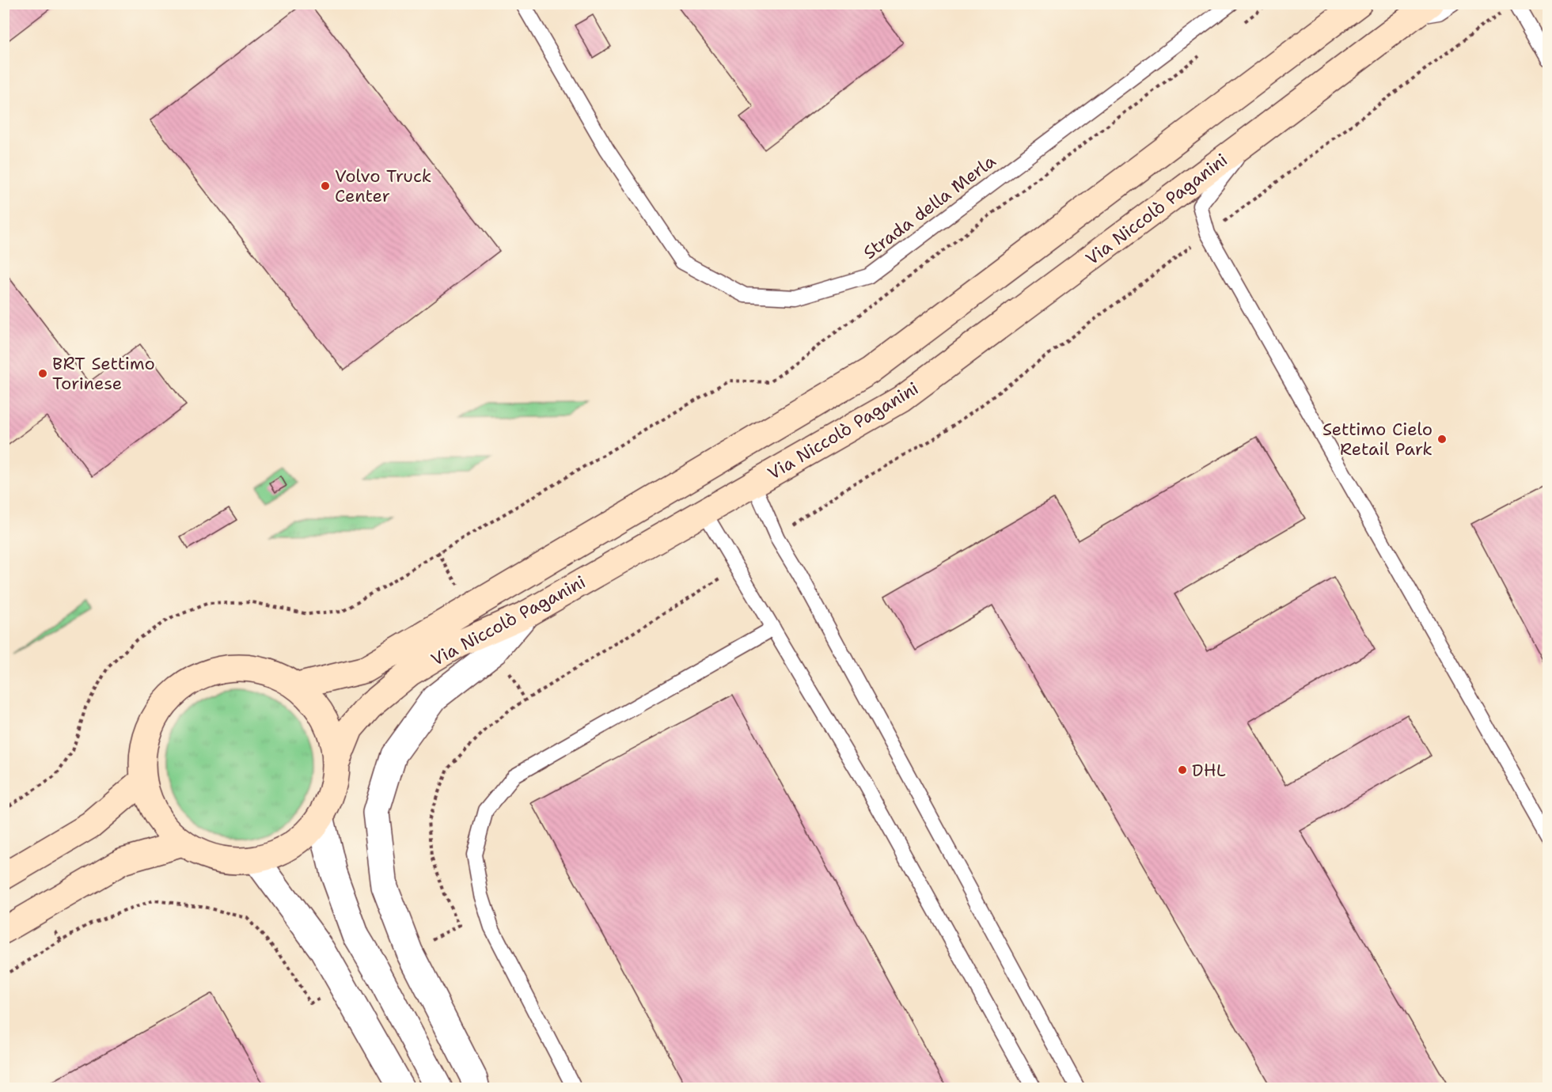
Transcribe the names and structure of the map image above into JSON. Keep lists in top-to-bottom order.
{
  "streets": {
    "street": ["Via Niccolò Paganini"],
    "lane": ["Strada della Merla"]
  },
  "places": [
    "Volvo Truck Center",
    "BRT Settimo Torinese",
    "Settimo Cielo Retail Park",
    "DHL"
  ]
}
